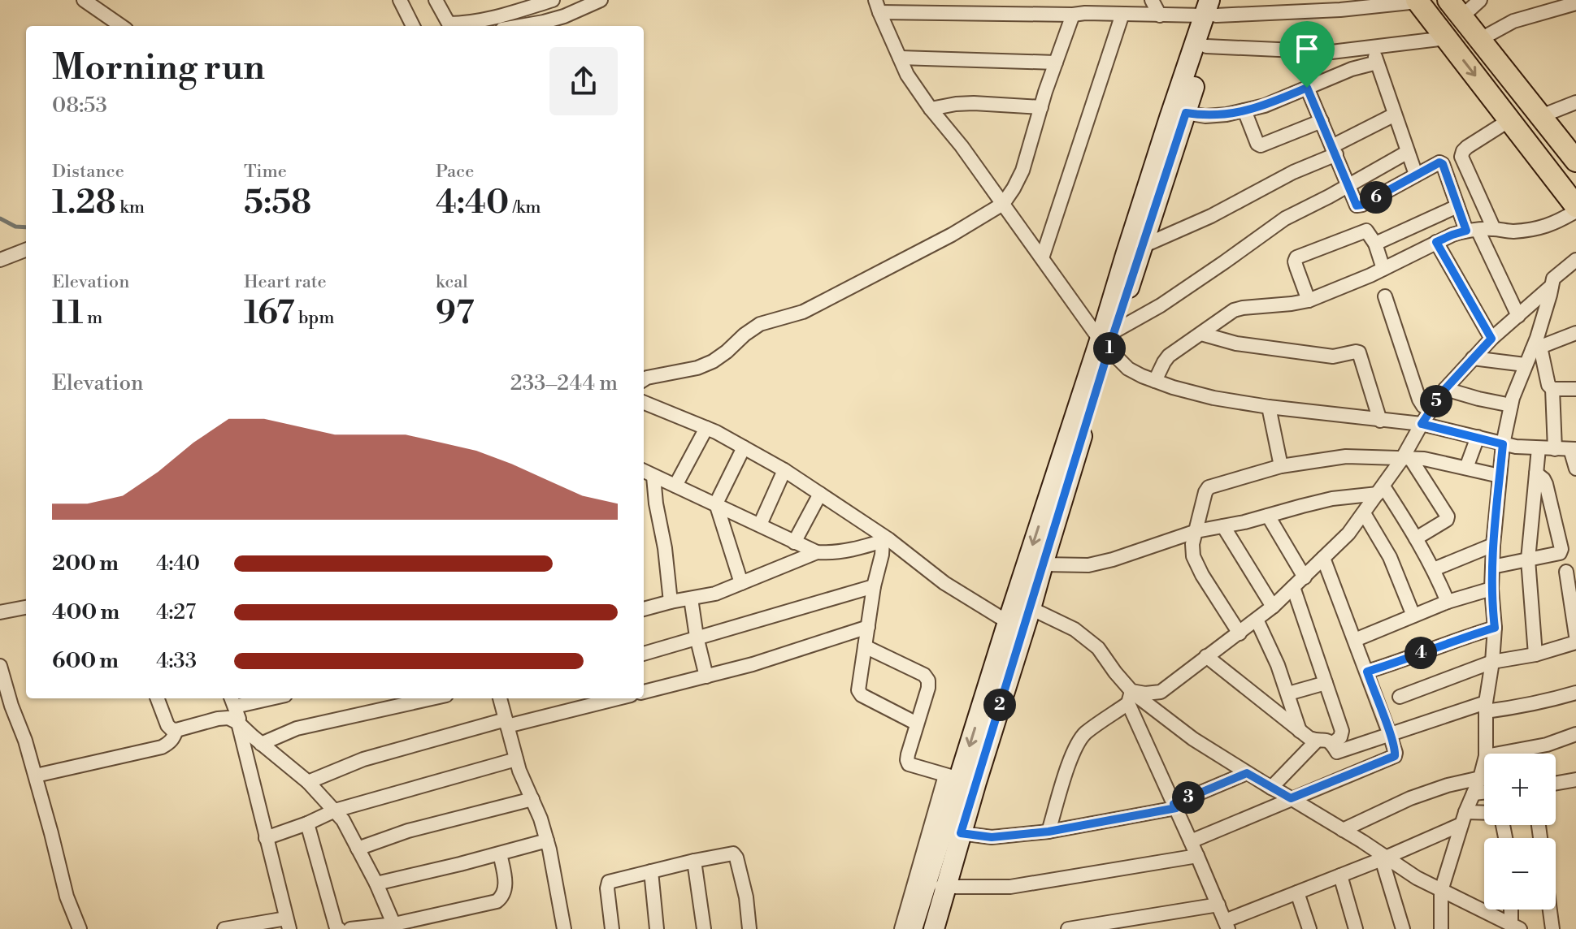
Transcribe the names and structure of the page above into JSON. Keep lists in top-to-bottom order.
{
  "page": {
    "heading": ["Morning run", "08:53"],
    "stats": [
      ["Distance", "1.28 km"],
      ["Time", "5:58"],
      ["Pace", "4:40 /km"],
      ["Elevation", "11 m"],
      ["Heart rate", "167 bpm"],
      ["kcal", "97"]
    ],
    "pins": [
      "6",
      "1",
      "5",
      "4",
      "2",
      "3"
    ],
    "chart": ["Elevation", "233–244 m"],
    "list": [
      {
        "name": "200 m",
        "note": "4:40"
      },
      {
        "name": "400 m",
        "note": "4:27"
      },
      {
        "name": "600 m",
        "note": "4:33"
      }
    ],
    "map_buttons": ["+", "−"]
  }
}
